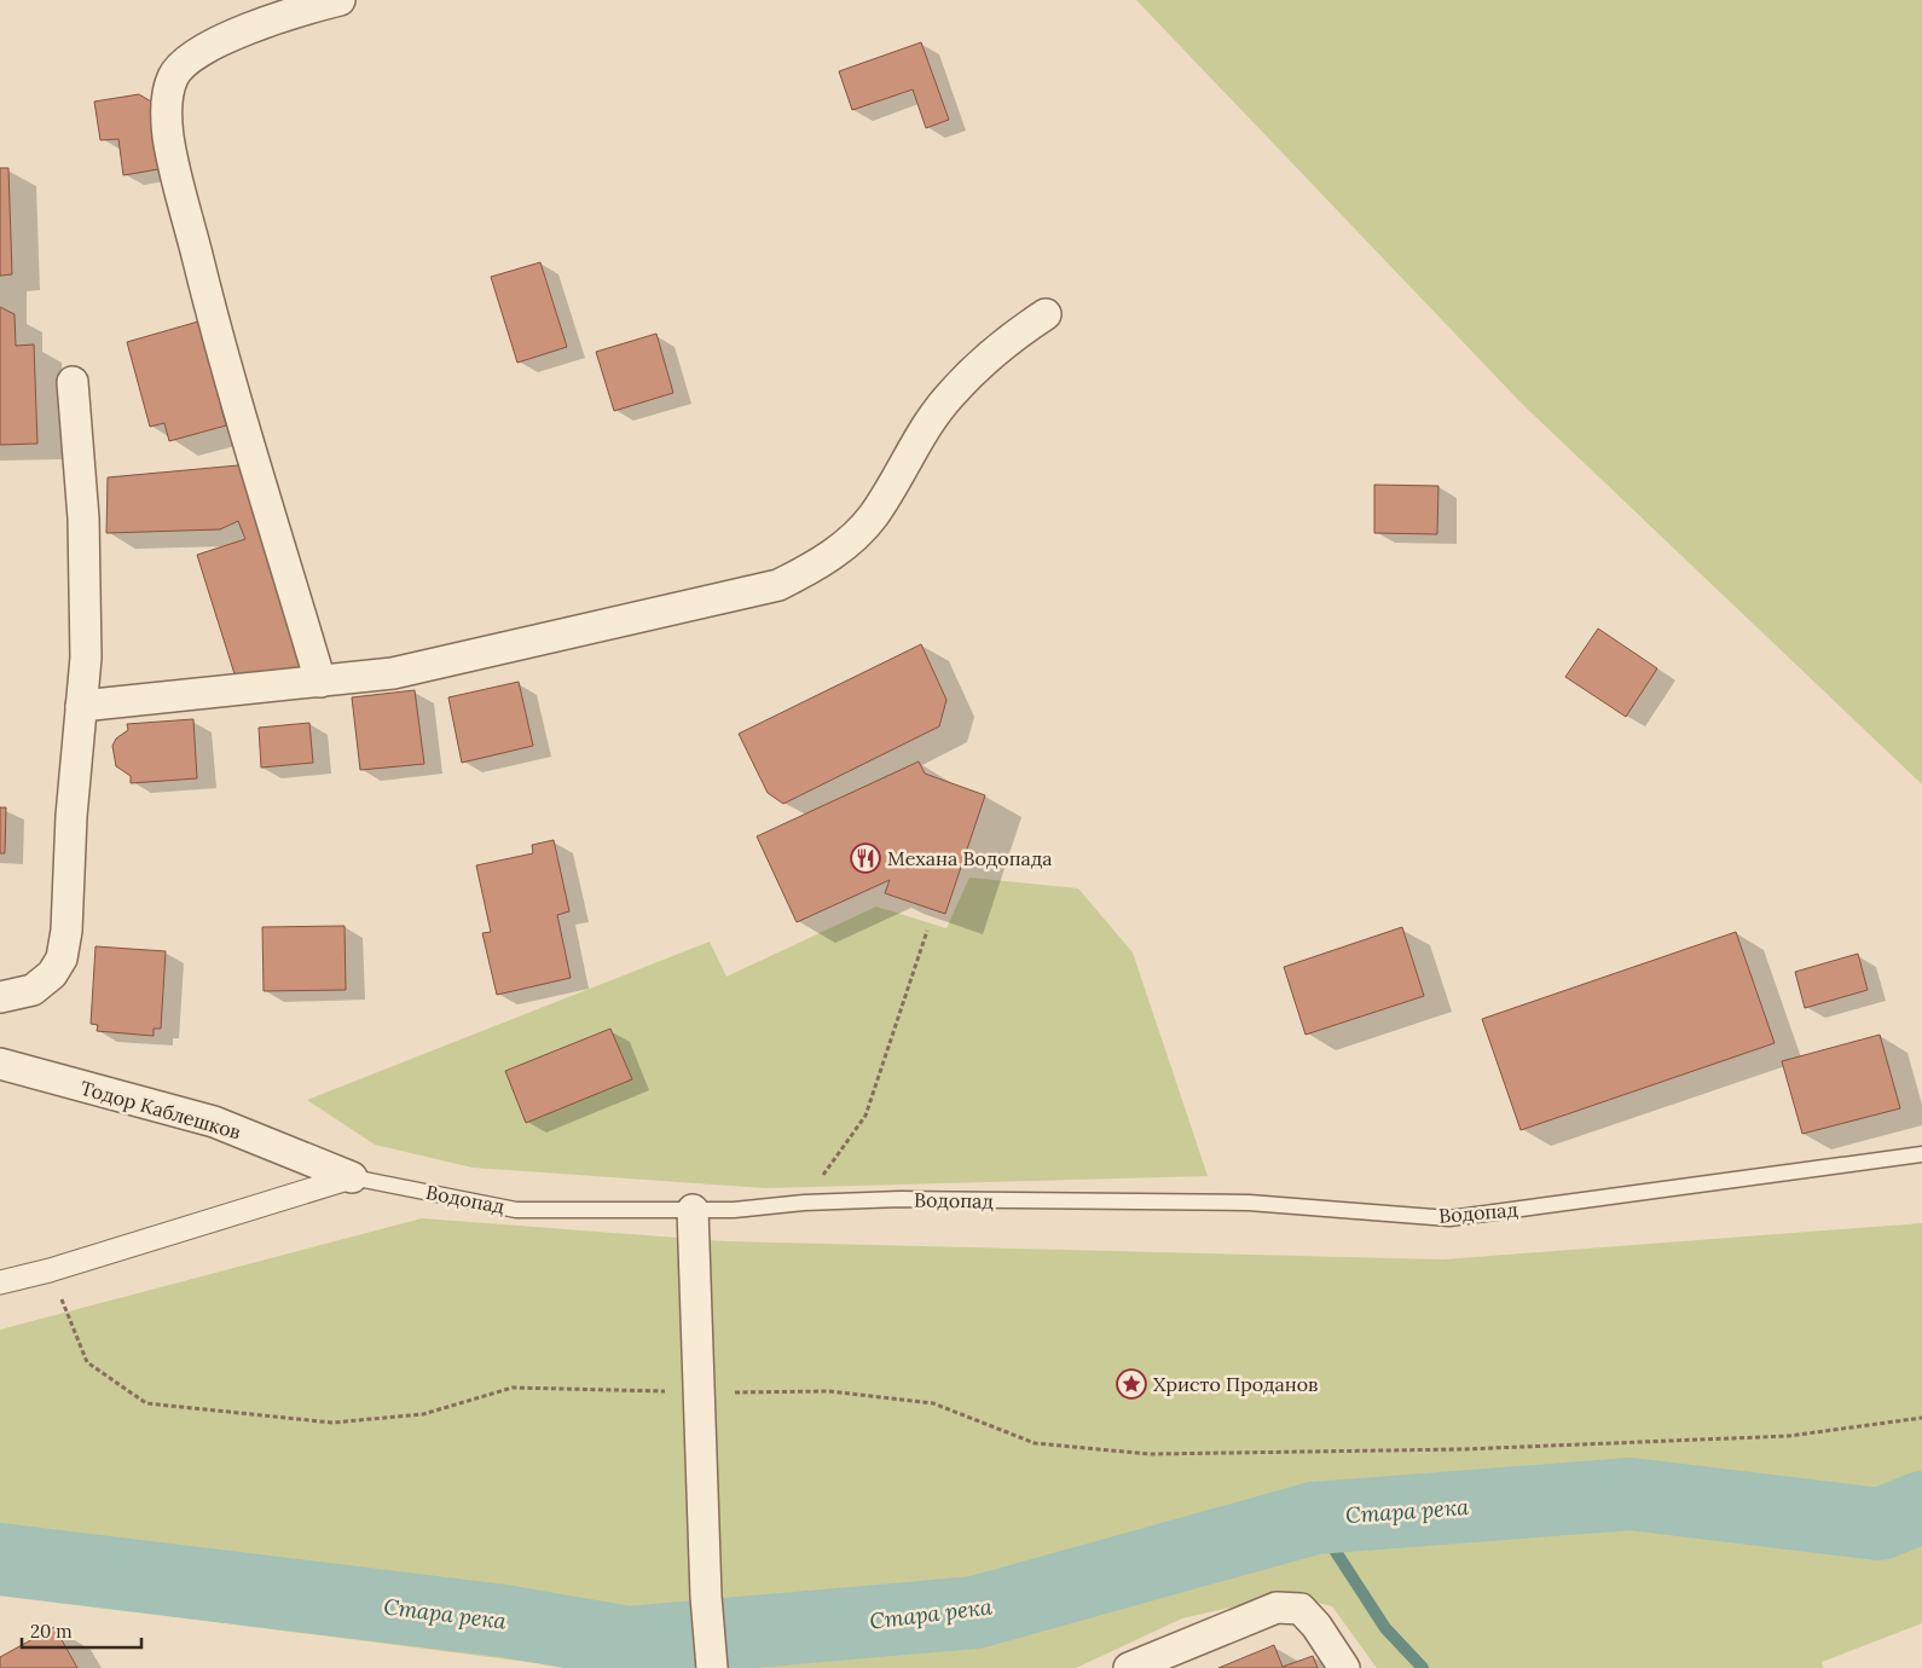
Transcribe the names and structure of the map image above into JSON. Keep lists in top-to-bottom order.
{
  "streets": {
    "street": ["Тодор Каблешков", "Водопад"]
  },
  "crossings": [
    ["Тодор Каблешков", "Водопад"]
  ],
  "water": ["Стара река"],
  "places": {
    "restaurant": ["Механа Водопада"],
    "place": ["Христо Проданов"]
  },
  "scale_bar": "20 m"
}
